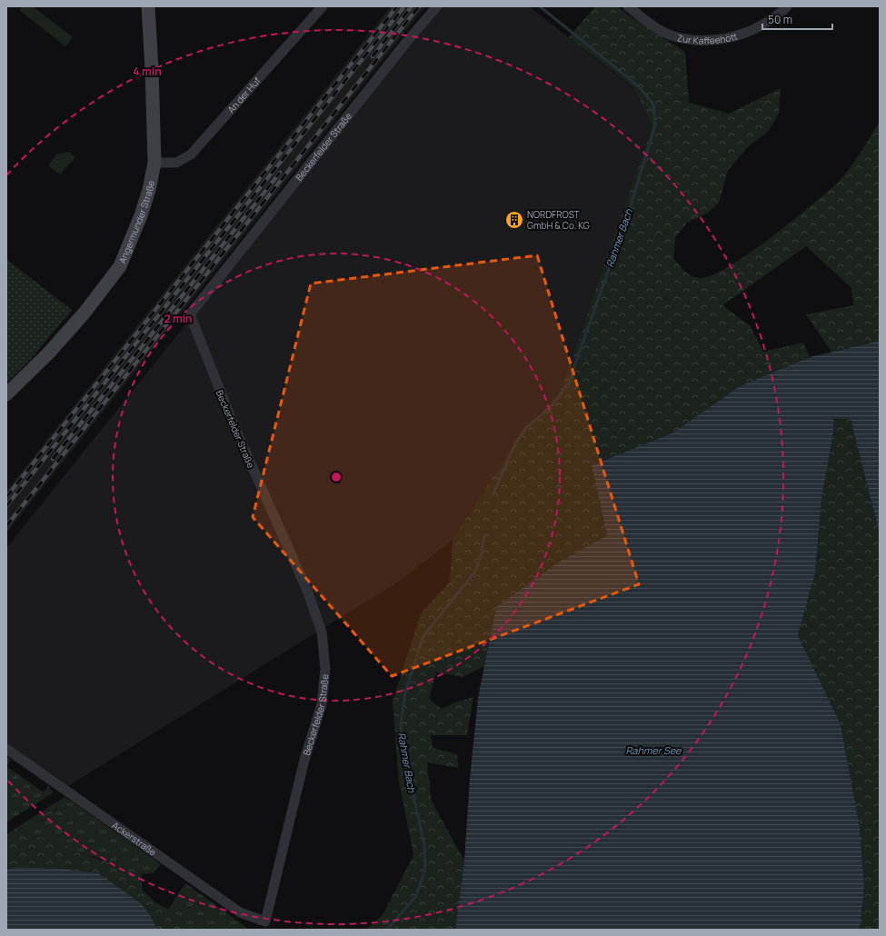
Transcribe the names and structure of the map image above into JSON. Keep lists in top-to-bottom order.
{
  "streets": {
    "main road": ["Angermunder Straße"],
    "street": [
      "Zur Kaffeehött",
      "An der Huf",
      "Beckerfelder Straße",
      "Ackerstraße"
    ]
  },
  "crossings": [
    ["An der Huf", "Angermunder Straße"],
    ["Beckerfelder Straße", "Ackerstraße"]
  ],
  "water": ["Rahmer Bach", "Rahmer See"],
  "places": {
    "building": ["NORDFROST GmbH & Co. KG"]
  },
  "scale_bar": "50 m",
  "rings": ["4 min", "2 min"]
}
